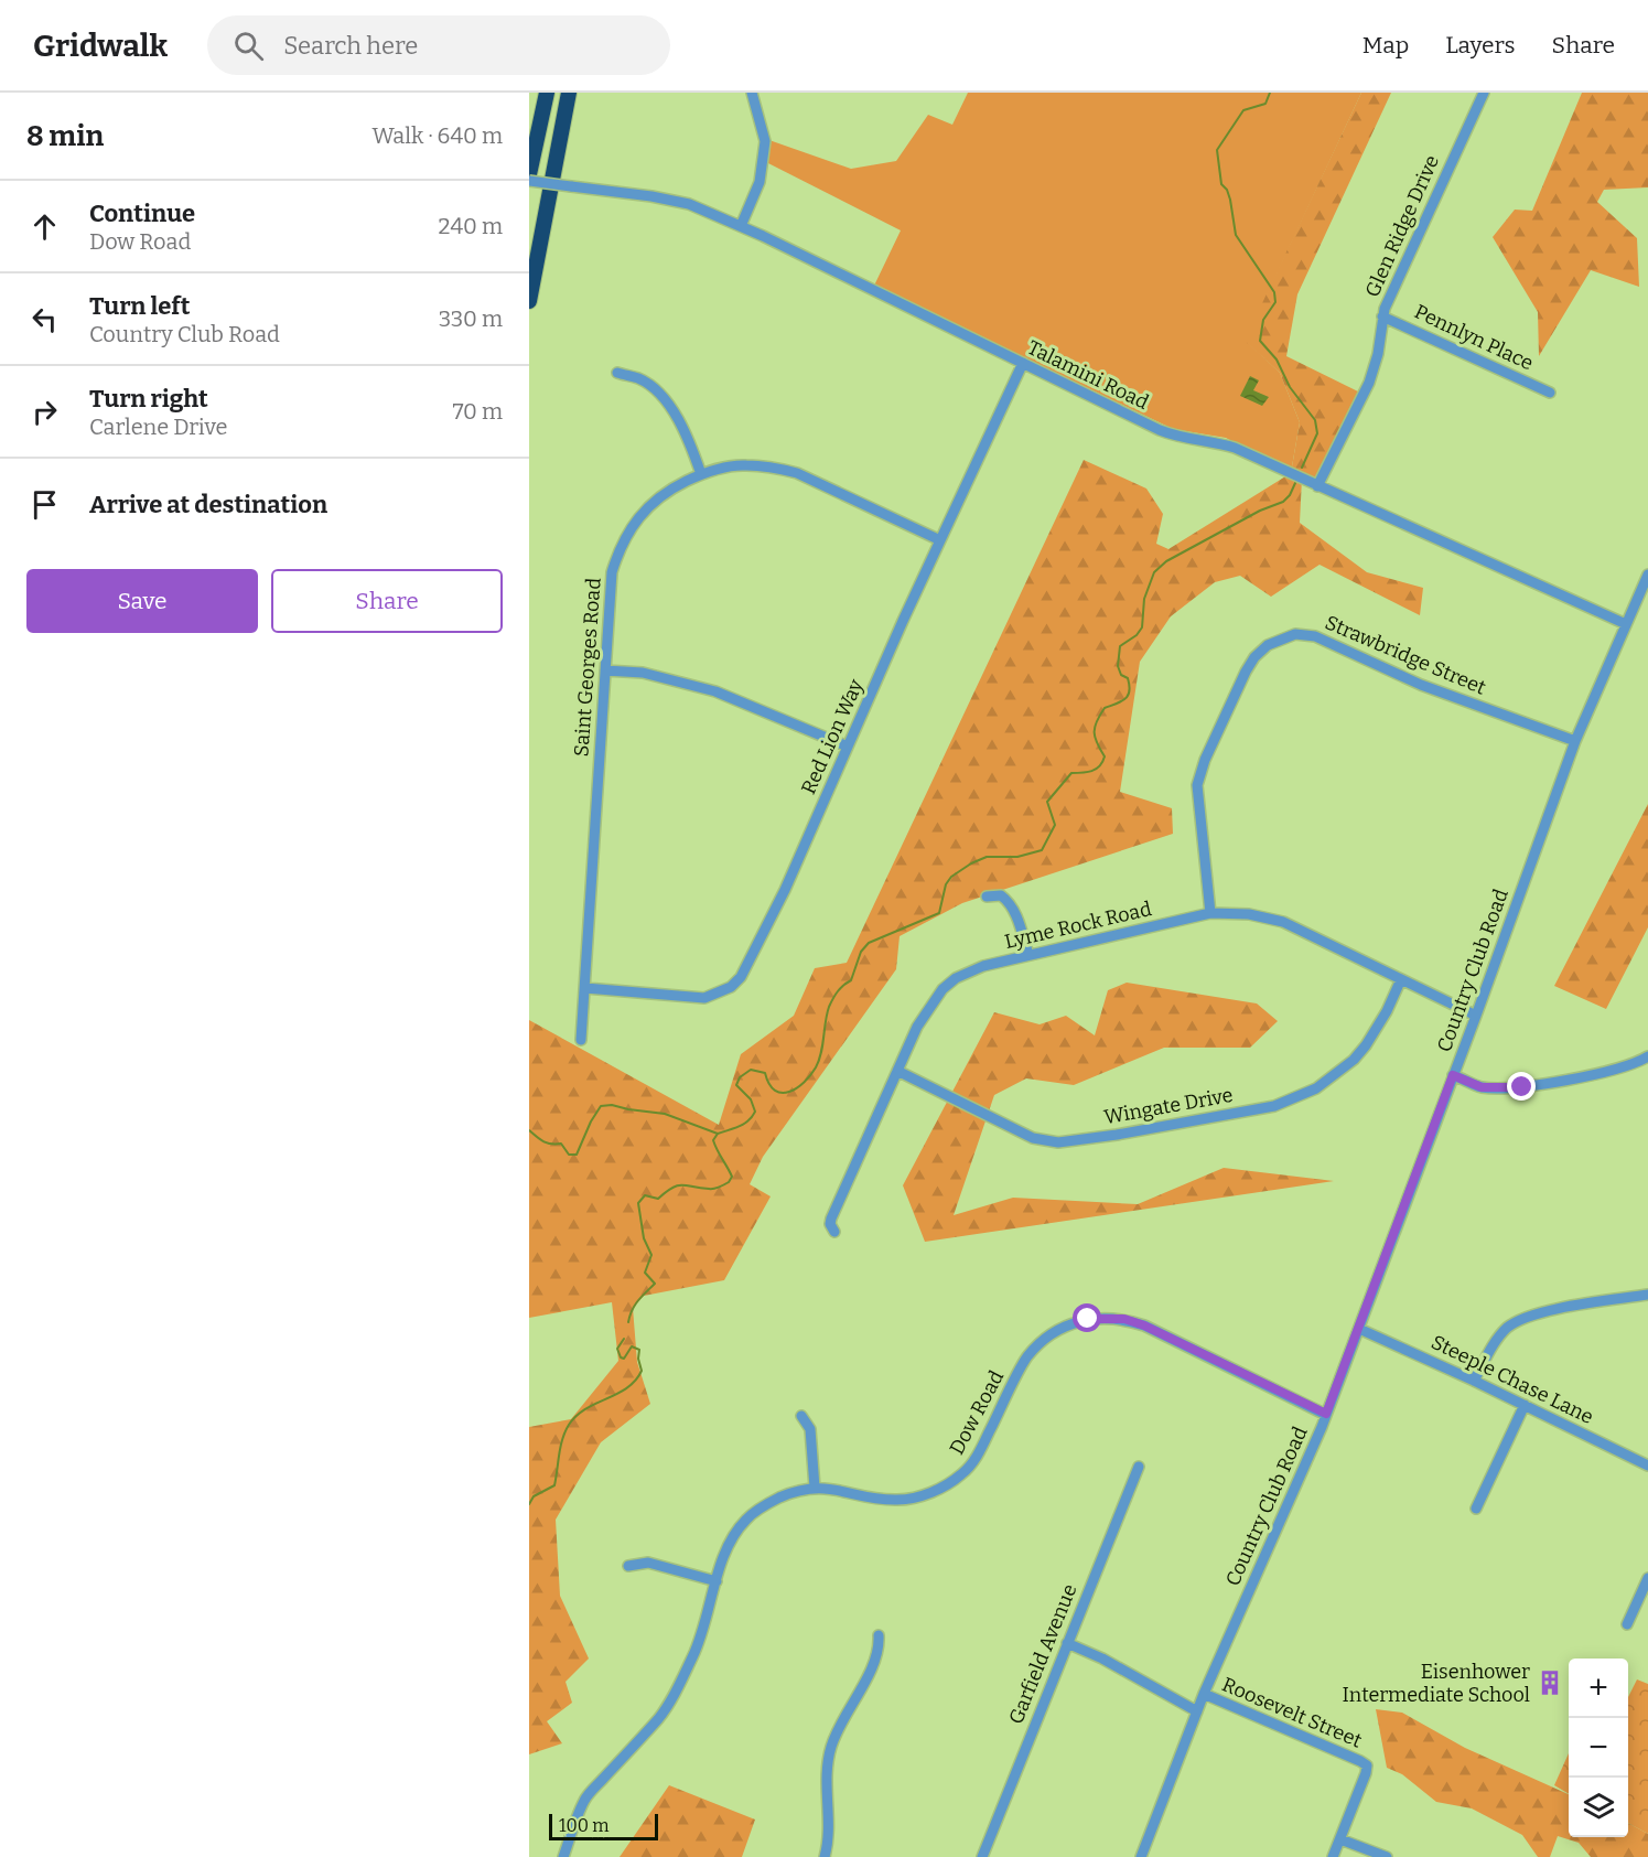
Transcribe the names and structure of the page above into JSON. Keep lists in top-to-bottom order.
{
  "streets": {
    "street": [
      "Glen Ridge Drive",
      "Pennlyn Place",
      "Talamini Road",
      "Strawbridge Street",
      "Saint Georges Road",
      "Red Lion Way",
      "Lyme Rock Road",
      "Country Club Road",
      "Wingate Drive",
      "Steeple Chase Lane",
      "Dow Road",
      "Garfield Avenue",
      "Roosevelt Street"
    ]
  },
  "crossings": [
    ["Glen Ridge Drive", "Pennlyn Place"],
    ["Glen Ridge Drive", "Talamini Road"],
    ["Talamini Road", "Red Lion Way"],
    ["Talamini Road", "Country Club Road"],
    ["Strawbridge Street", "Lyme Rock Road"],
    ["Strawbridge Street", "Country Club Road"],
    ["Saint Georges Road", "Red Lion Way"],
    ["Lyme Rock Road", "Country Club Road"],
    ["Lyme Rock Road", "Wingate Drive"],
    ["Country Club Road", "Steeple Chase Lane"],
    ["Country Club Road", "Dow Road"],
    ["Country Club Road", "Roosevelt Street"],
    ["Garfield Avenue", "Roosevelt Street"]
  ],
  "places": {
    "building": ["Eisenhower Intermediate School"]
  },
  "scale_bar": "100 m",
  "page": {
    "header": "Gridwalk",
    "search": "Search here",
    "nav": ["Map", "Layers", "Share"],
    "heading": ["8 min", "Walk · 640 m"],
    "list": [
      ["Continue", "Dow Road", "240 m"],
      ["Turn left", "Country Club Road", "330 m"],
      ["Turn right", "Carlene Drive", "70 m"],
      "Arrive at destination"
    ],
    "buttons": ["Save", "Share"],
    "map_buttons": ["+", "−"],
    "scale": "100 m"
  }
}
